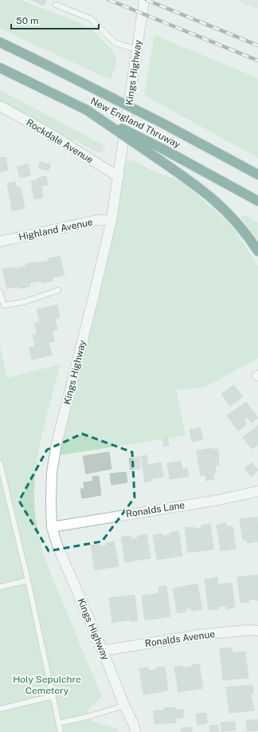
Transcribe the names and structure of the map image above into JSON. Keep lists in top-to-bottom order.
{
  "streets": {
    "highway": ["New England Thruway"],
    "street": [
      "Kings Highway",
      "Rockdale Avenue",
      "Highland Avenue",
      "Ronalds Lane",
      "Ronalds Avenue"
    ]
  },
  "crossings": [
    ["Kings Highway", "Rockdale Avenue"],
    ["Kings Highway", "Highland Avenue"],
    ["Kings Highway", "Ronalds Lane"],
    ["Kings Highway", "Ronalds Avenue"]
  ],
  "parks": ["Holy Sepulchre Cemetery"],
  "scale_bar": "50 m"
}
